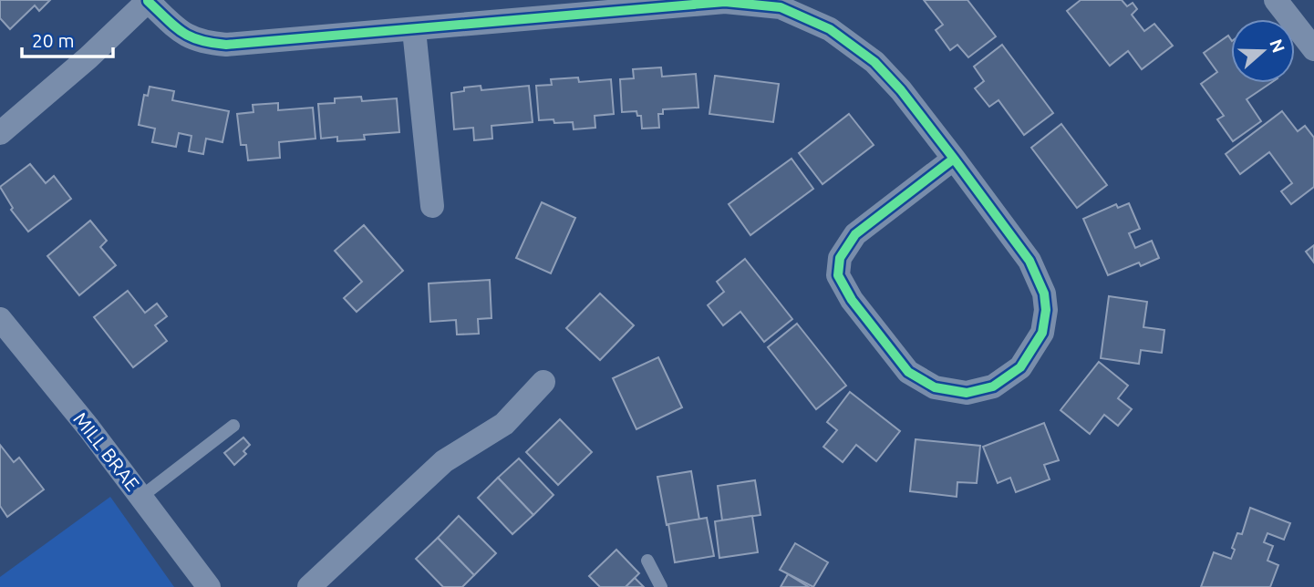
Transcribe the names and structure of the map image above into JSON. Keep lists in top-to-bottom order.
{
  "streets": {
    "street": ["MILL BRAE"]
  },
  "scale_bar": "20 m",
  "north": "right"
}
